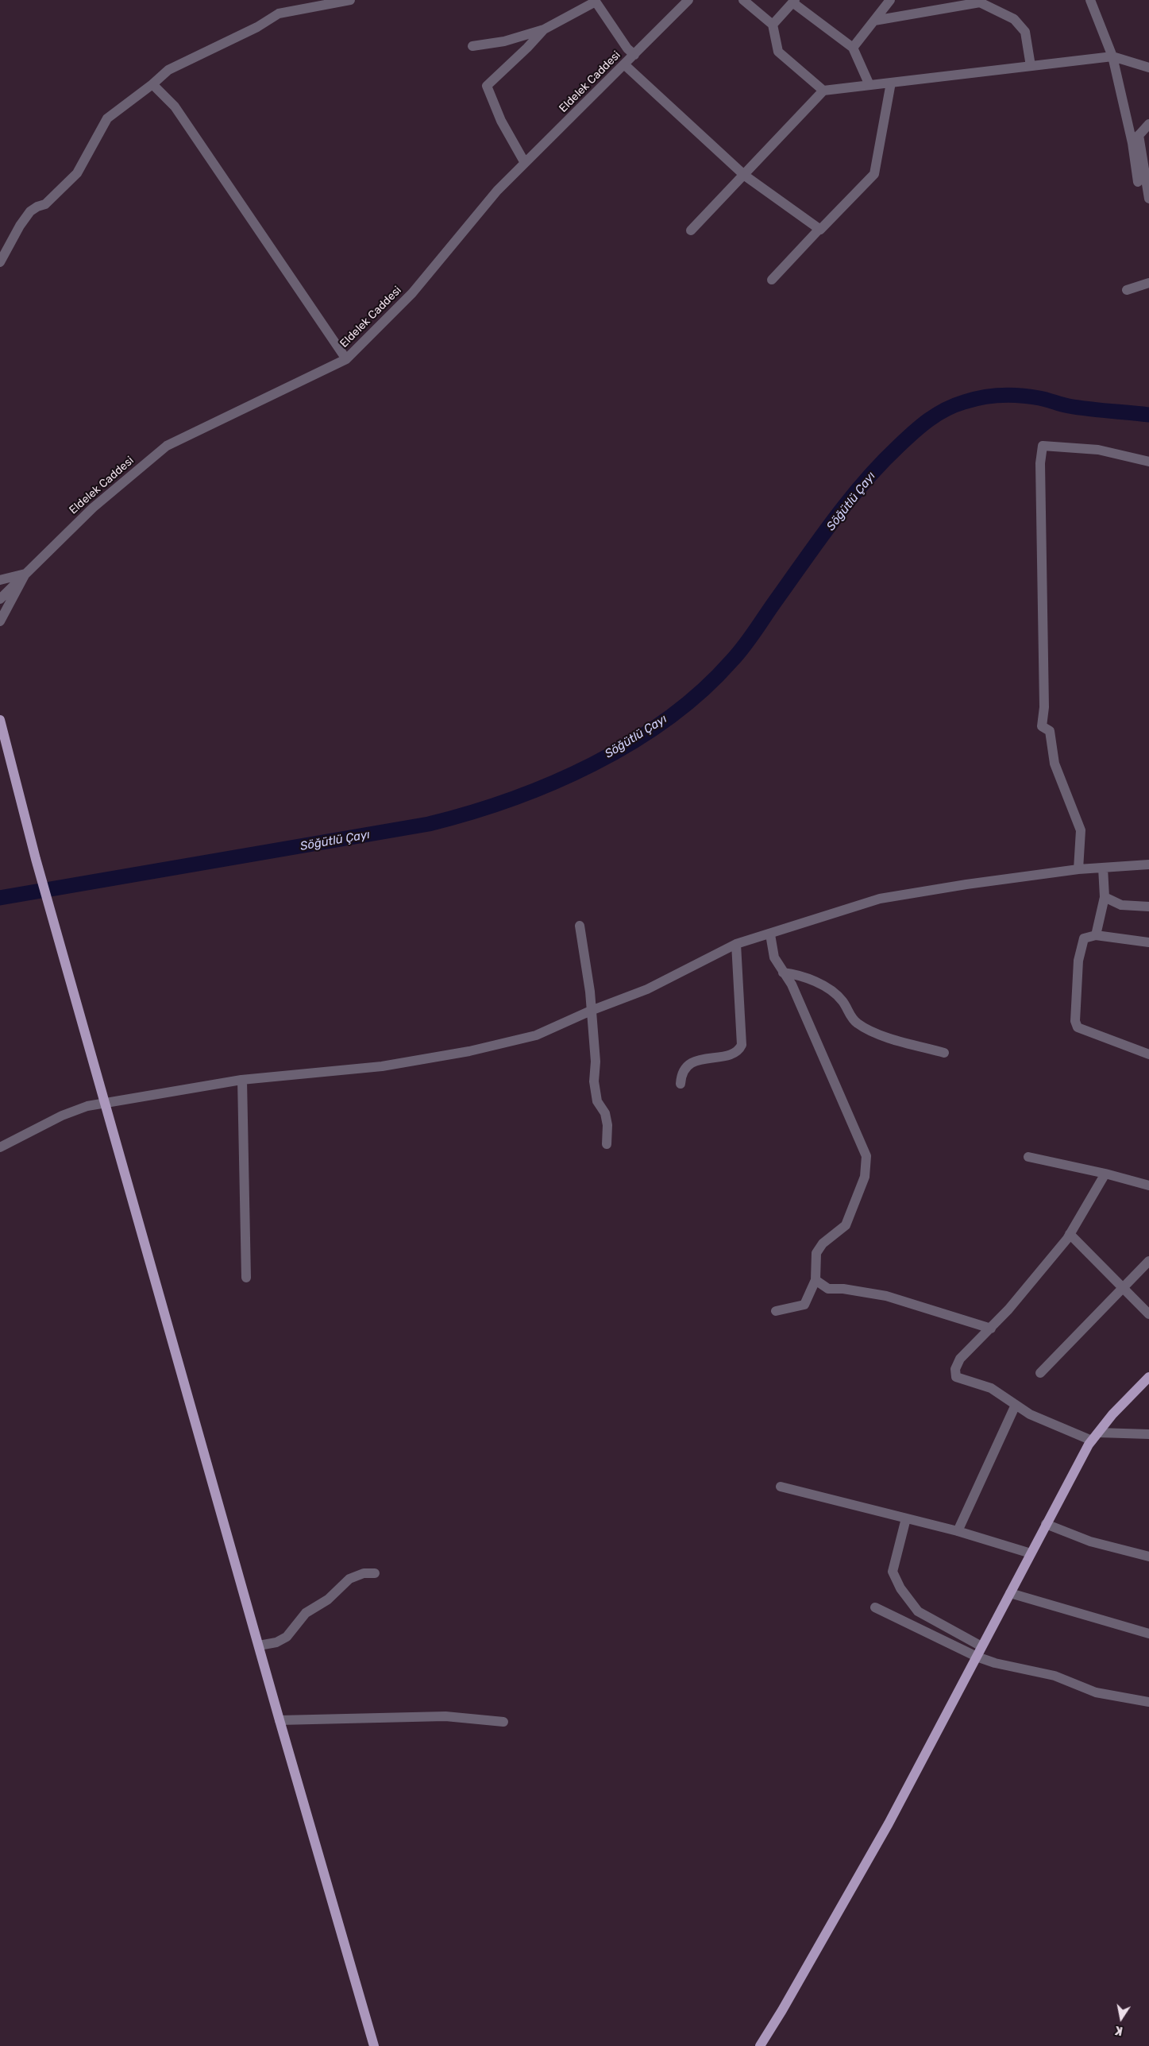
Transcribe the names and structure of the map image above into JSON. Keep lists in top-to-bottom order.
{
  "streets": {
    "street": ["Eldelek Caddesi"]
  },
  "water": ["Söğütlü Çayı"],
  "north": "bottom"
}
